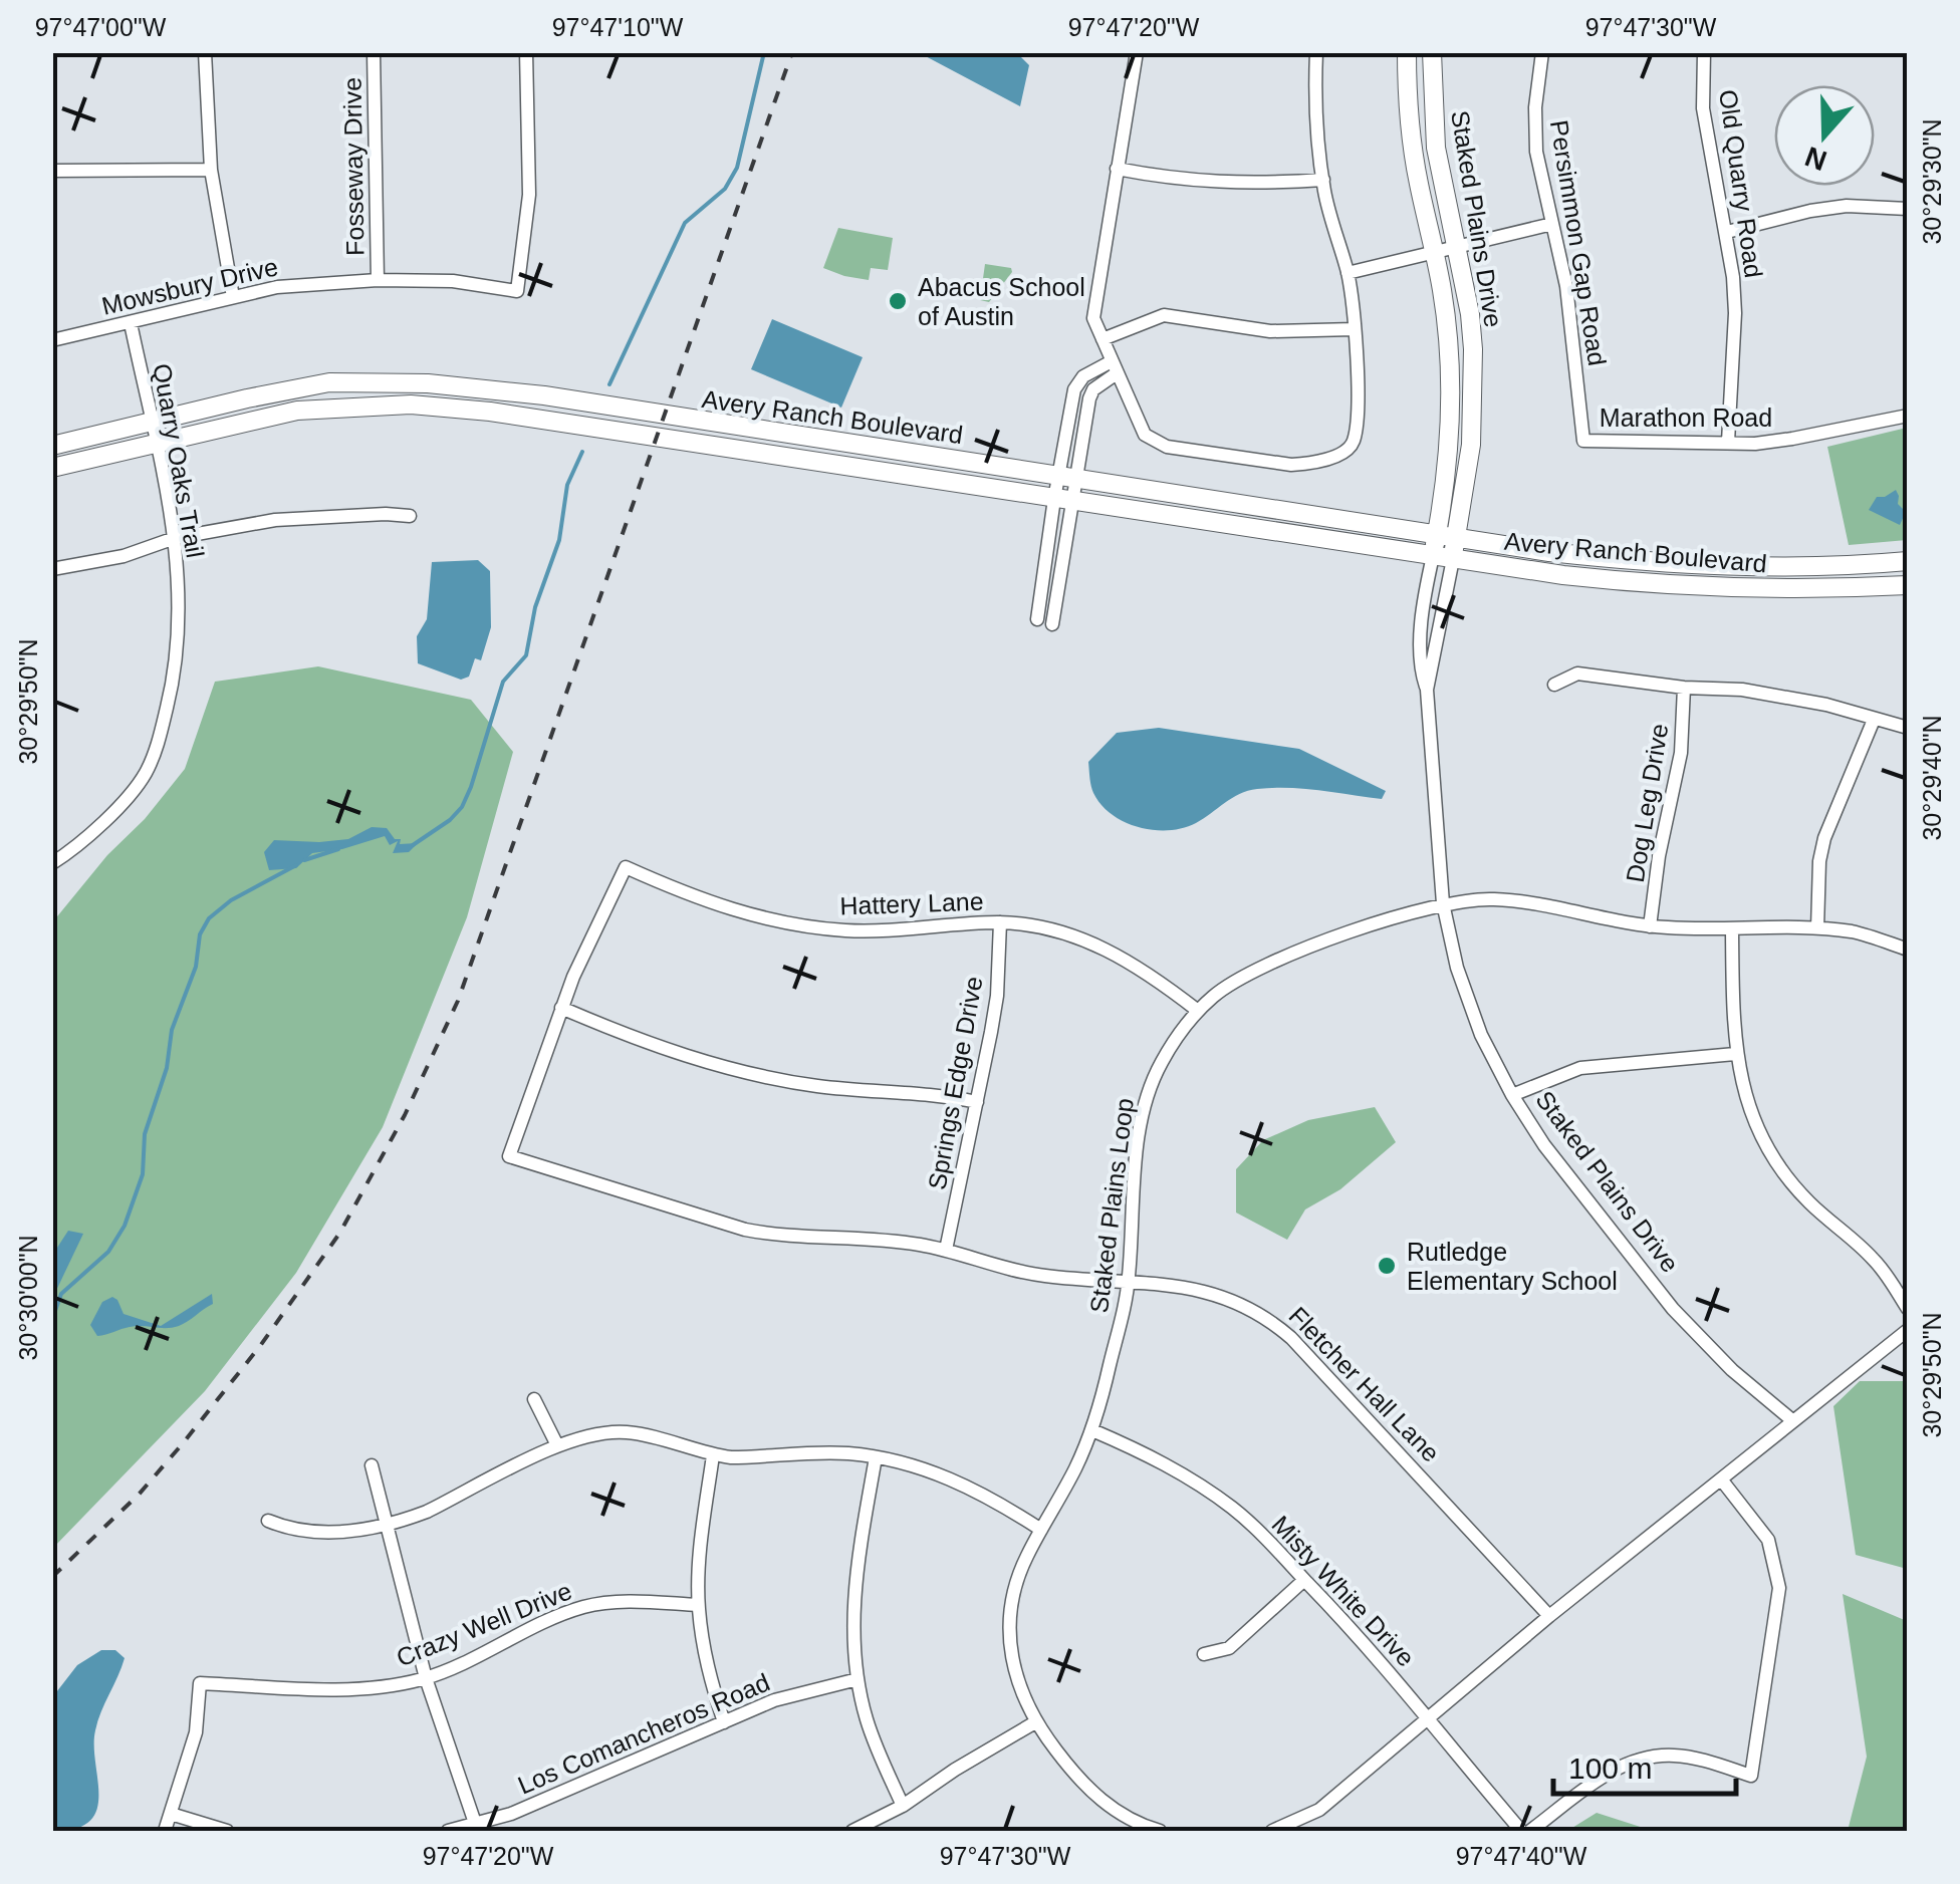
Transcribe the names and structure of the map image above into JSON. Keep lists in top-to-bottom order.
{
  "streets": {
    "main road": ["Staked Plains Drive", "Avery Ranch Boulevard"],
    "street": [
      "Fosseway Drive",
      "Old Quarry Road",
      "Persimmon Gap Road",
      "Mowsbury Drive",
      "Marathon Road",
      "Quarry Oaks Trail",
      "Dog Leg Drive",
      "Hattery Lane",
      "Springs Edge Drive",
      "Staked Plains Loop",
      "Fletcher Hall Lane",
      "Misty White Drive",
      "Crazy Well Drive",
      "Los Comancheros Road"
    ]
  },
  "crossings": [
    ["Fosseway Drive", "Mowsbury Drive"],
    ["Old Quarry Road", "Marathon Road"],
    ["Staked Plains Drive", "Avery Ranch Boulevard"],
    ["Staked Plains Drive", "Staked Plains Loop"],
    ["Persimmon Gap Road", "Marathon Road"],
    ["Mowsbury Drive", "Quarry Oaks Trail"],
    ["Avery Ranch Boulevard", "Quarry Oaks Trail"],
    ["Dog Leg Drive", "Staked Plains Loop"],
    ["Hattery Lane", "Springs Edge Drive"],
    ["Hattery Lane", "Staked Plains Loop"],
    ["Hattery Lane", "Fletcher Hall Lane"],
    ["Springs Edge Drive", "Fletcher Hall Lane"],
    ["Staked Plains Loop", "Fletcher Hall Lane"],
    ["Staked Plains Loop", "Misty White Drive"]
  ],
  "places": ["Abacus School of Austin", "Rutledge Elementary School"],
  "scale_bar": "100 m",
  "north": "bottom",
  "coordinates": [
    "97°47'00\"W",
    "97°47'10\"W",
    "97°47'20\"W",
    "97°47'30\"W",
    "30°29'30\"N",
    "30°29'50\"N",
    "30°29'40\"N",
    "30°30'00\"N",
    "97°47'40\"W"
  ]
}
